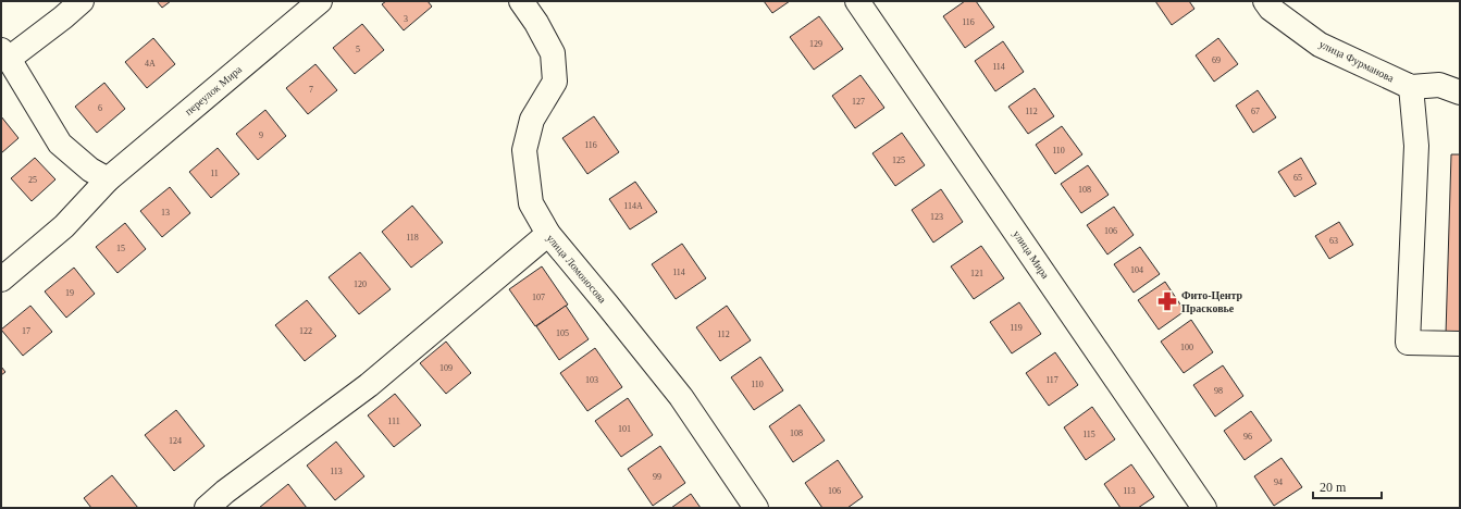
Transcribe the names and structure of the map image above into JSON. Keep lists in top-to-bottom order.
{
  "streets": {
    "street": [
      "улица Фурманова",
      "переулок Мира",
      "улица Мира",
      "улица Ломоносова"
    ]
  },
  "places": {
    "pharmacy": ["Фито-Центр Прасковье"]
  },
  "house_numbers": [
    "3",
    "116",
    "129",
    "5",
    "69",
    "4А",
    "114",
    "7",
    "127",
    "6",
    "112",
    "67",
    "9",
    "116",
    "110",
    "125",
    "11",
    "65",
    "25",
    "108",
    "114А",
    "13",
    "123",
    "106",
    "118",
    "63",
    "15",
    "104",
    "114",
    "121",
    "120",
    "19",
    "107",
    "119",
    "17",
    "122",
    "105",
    "112",
    "100",
    "109",
    "103",
    "117",
    "110",
    "98",
    "111",
    "101",
    "108",
    "115",
    "96",
    "124",
    "113",
    "99",
    "94",
    "106",
    "113"
  ],
  "scale_bar": "20 m"
}
